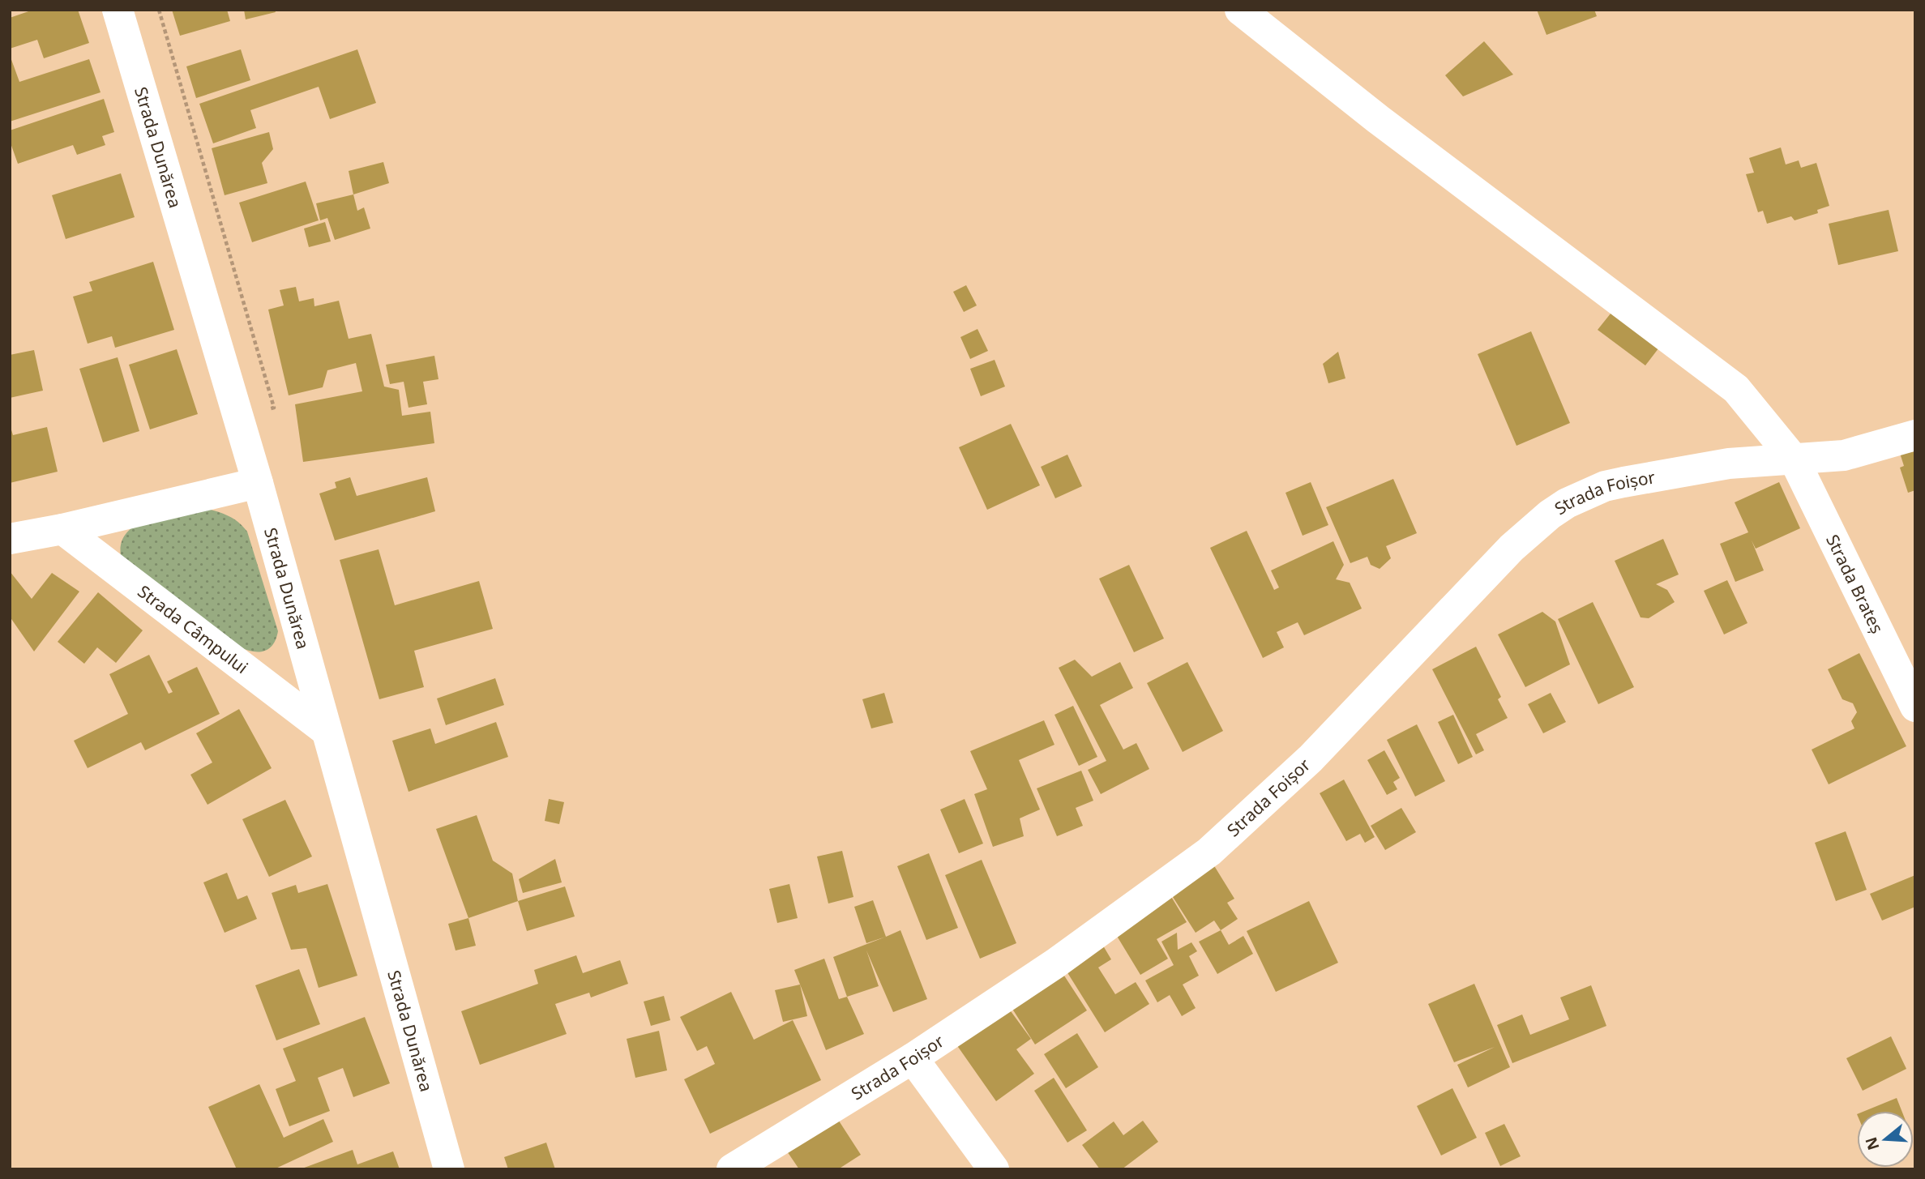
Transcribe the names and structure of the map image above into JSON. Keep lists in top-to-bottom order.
{
  "streets": {
    "street": [
      "Strada Dunărea",
      "Strada Foișor",
      "Strada Brateș",
      "Strada Câmpului"
    ]
  },
  "crossings": [
    ["Strada Dunărea", "Strada Câmpului"],
    ["Strada Foișor", "Strada Brateș"]
  ],
  "north": "left"
}
